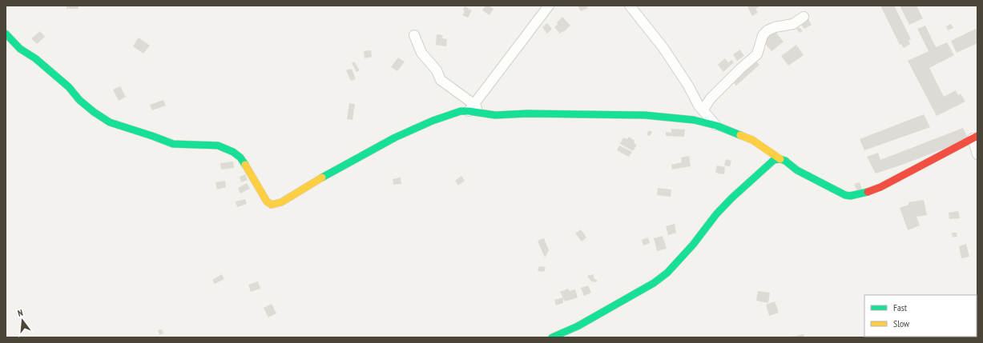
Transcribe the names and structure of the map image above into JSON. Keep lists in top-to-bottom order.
{
  "legend": ["Fast", "Slow"],
  "north": "top"
}
